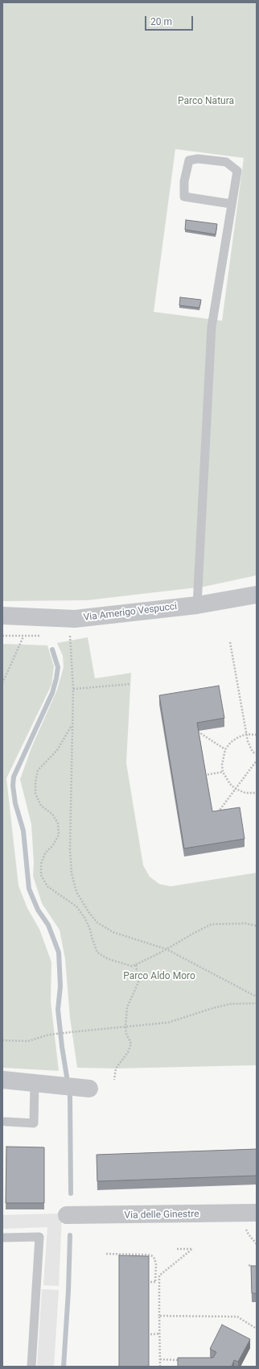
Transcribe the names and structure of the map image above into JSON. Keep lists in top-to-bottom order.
{
  "streets": {
    "street": ["Via Amerigo Vespucci", "Via delle Ginestre"]
  },
  "parks": ["Parco Natura", "Parco Aldo Moro"],
  "scale_bar": "20 m"
}
